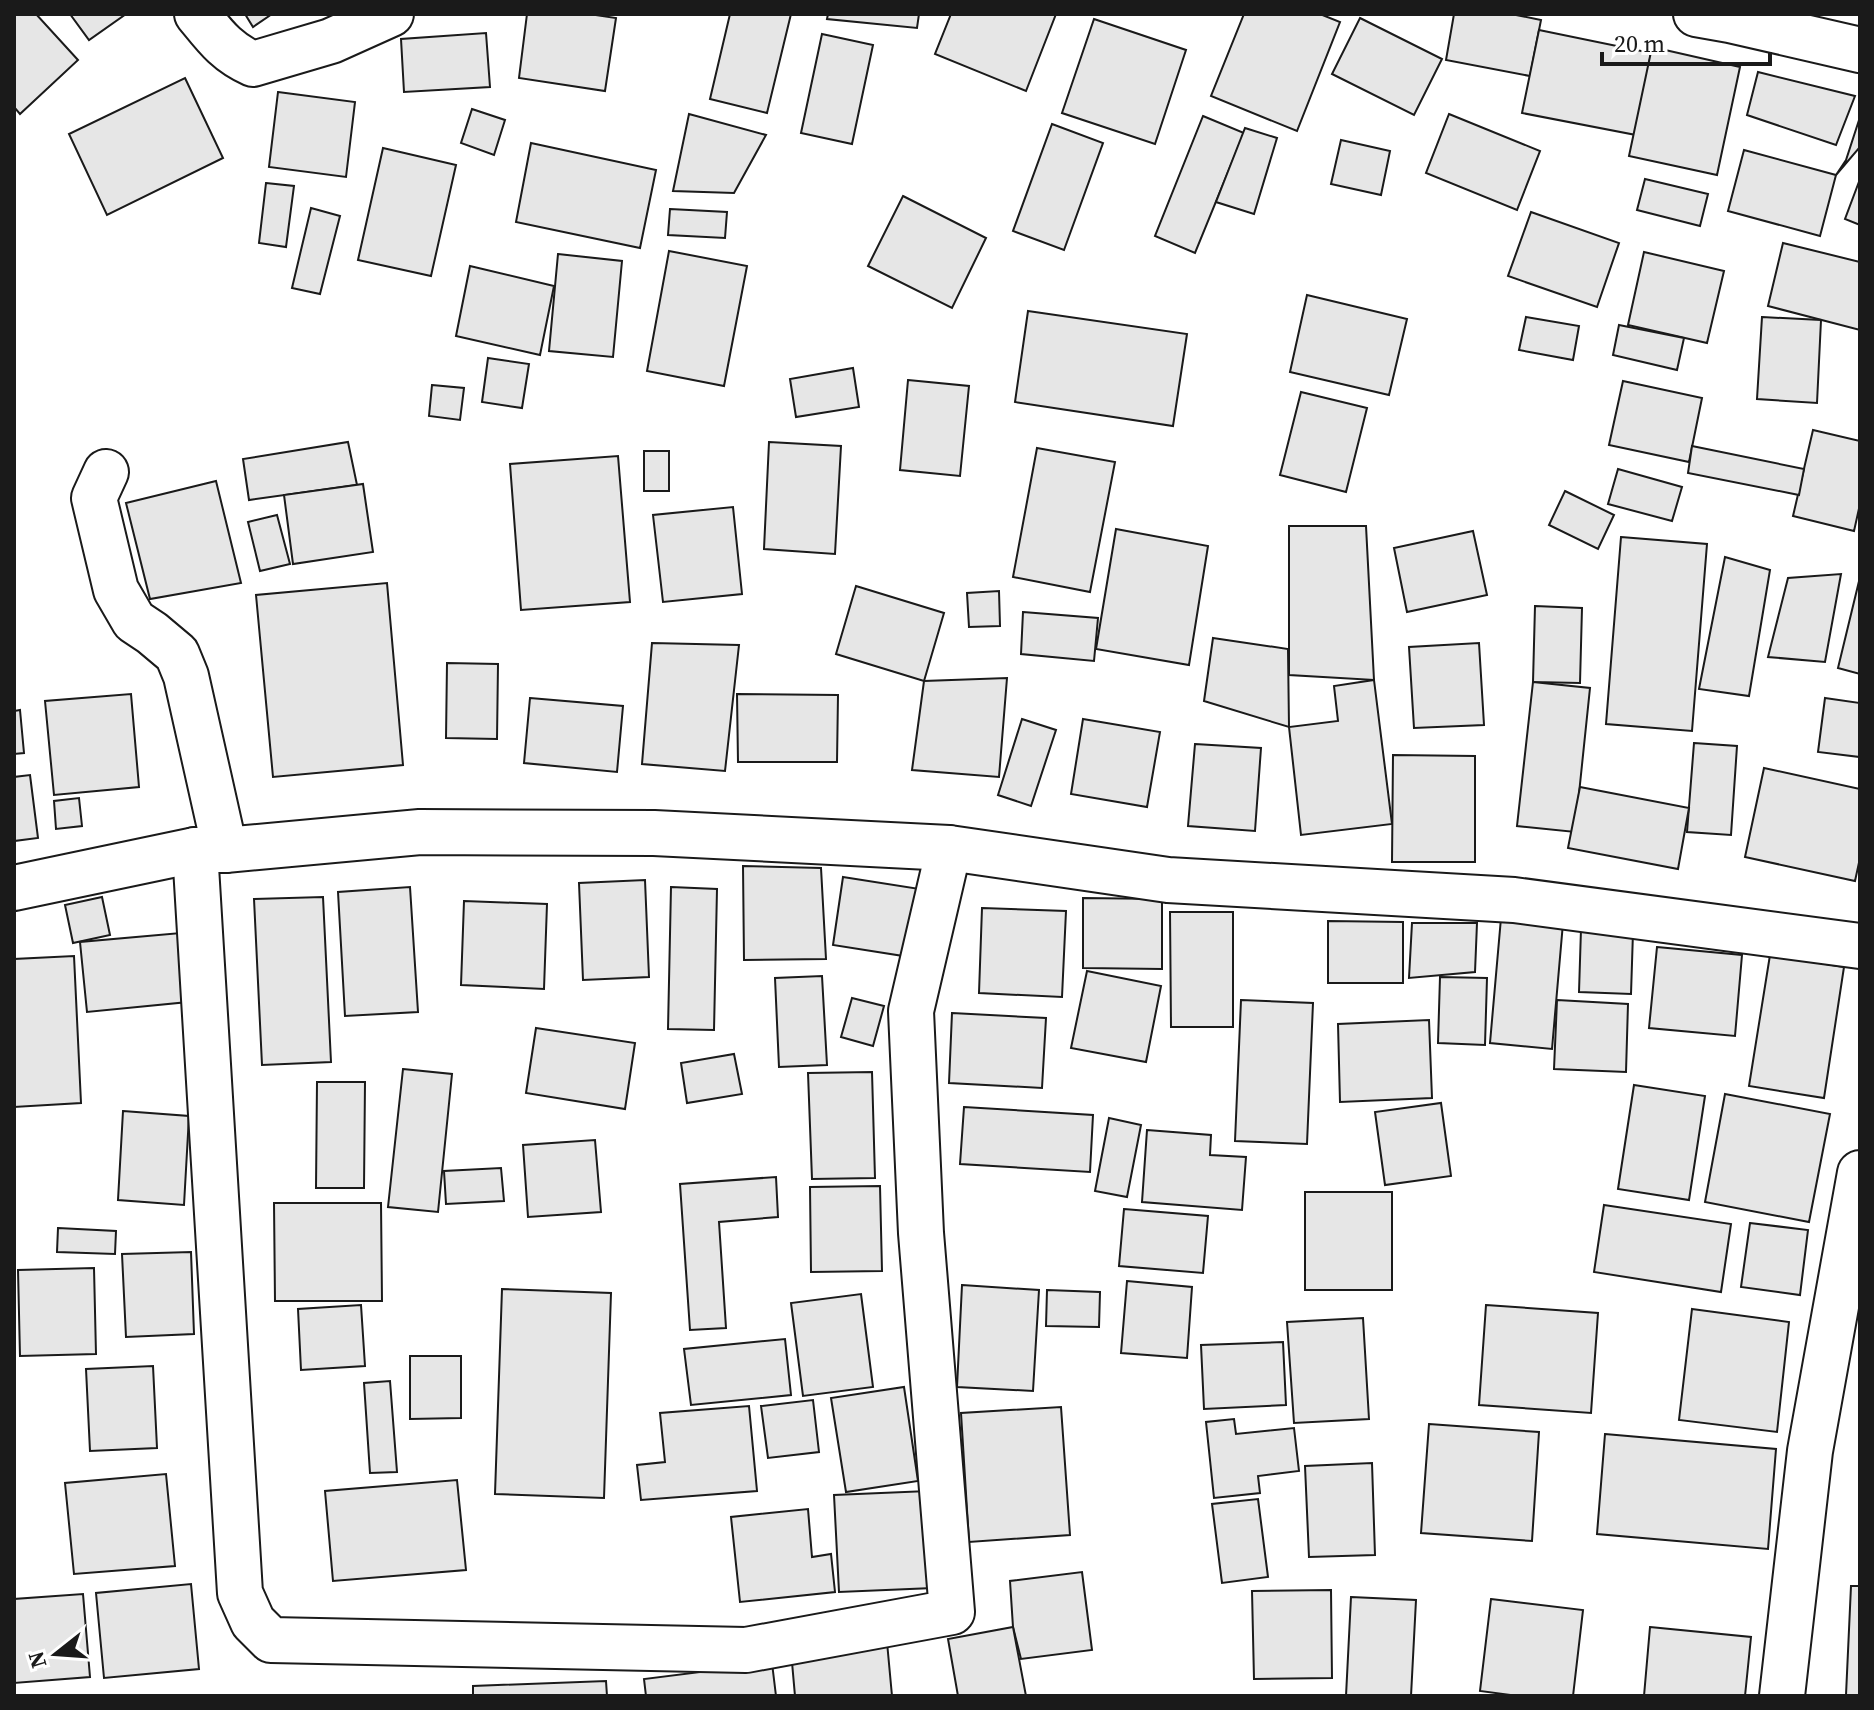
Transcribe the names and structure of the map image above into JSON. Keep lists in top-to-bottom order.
{
  "scale_bar": "20 m",
  "north": "left"
}
